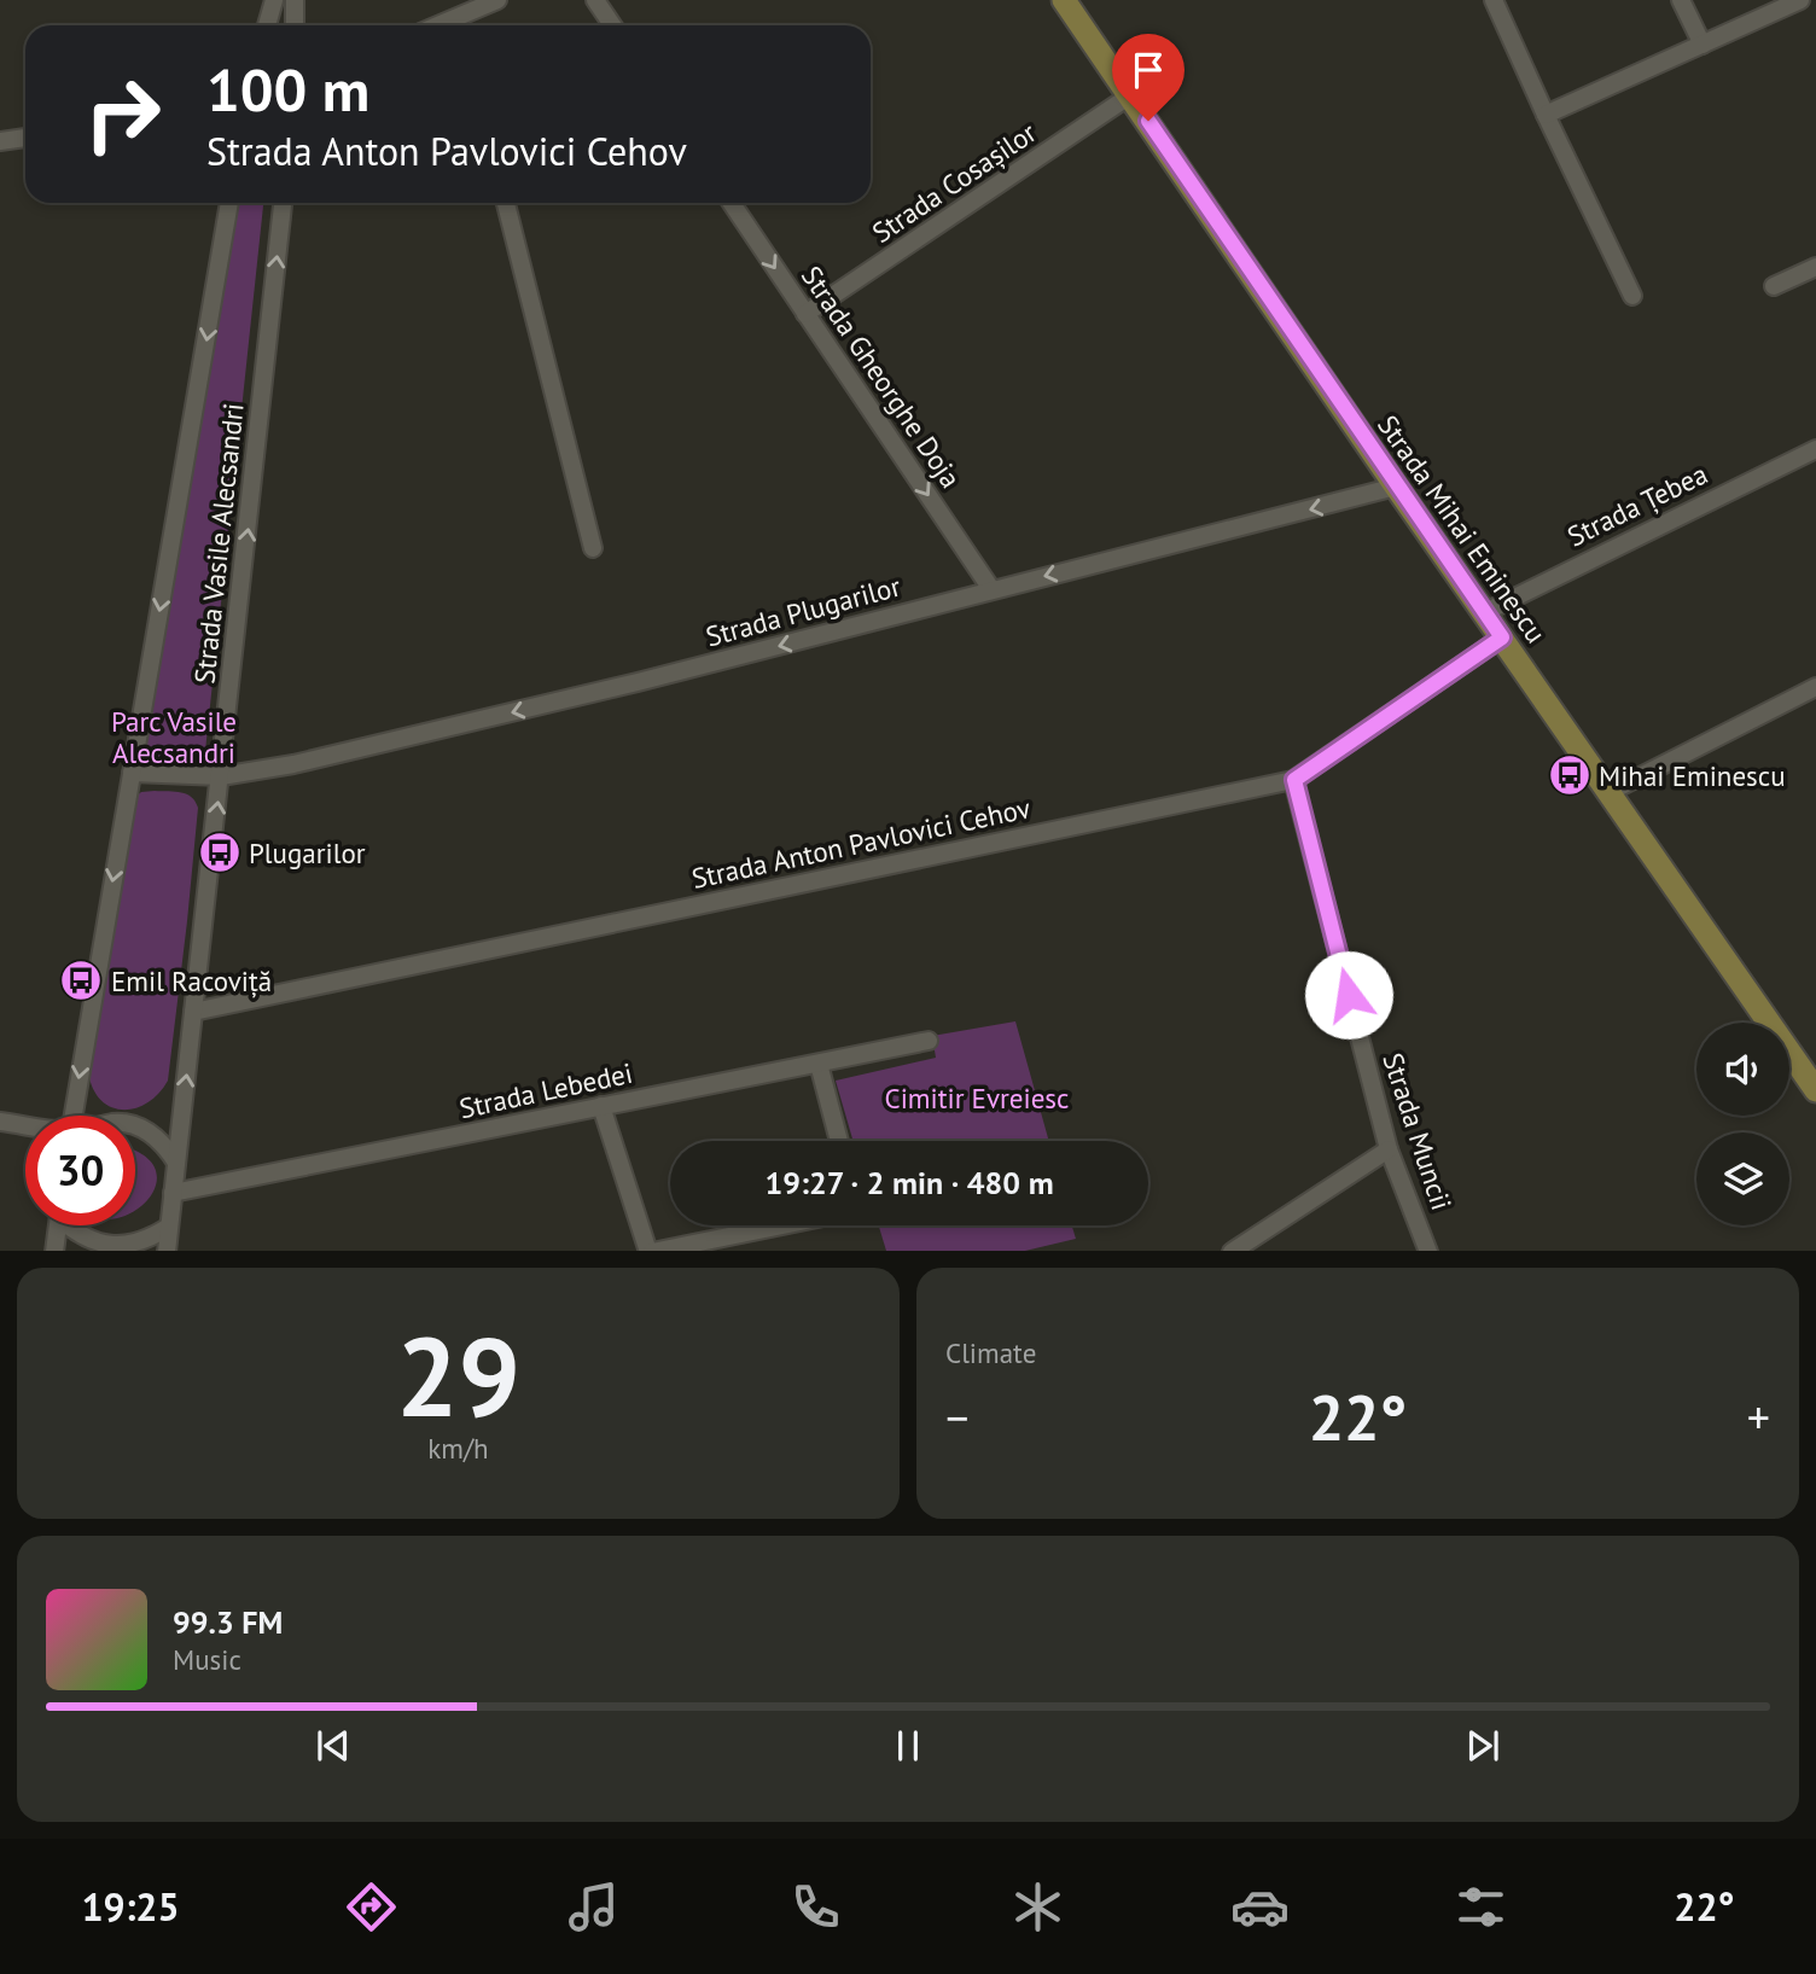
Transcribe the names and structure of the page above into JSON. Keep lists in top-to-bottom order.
{
  "streets": {
    "main road": ["Strada Mihai Eminescu"],
    "street": [
      "Strada Cosașilor",
      "Strada Gheorghe Doja",
      "Strada Țebea",
      "Strada Vasile Alecsandri",
      "Strada Plugarilor",
      "Strada Anton Pavlovici Cehov",
      "Strada Lebedei",
      "Strada Muncii"
    ]
  },
  "crossings": [
    ["Strada Cosașilor", "Strada Gheorghe Doja"],
    ["Strada Cosașilor", "Strada Mihai Eminescu"],
    ["Strada Gheorghe Doja", "Strada Plugarilor"],
    ["Strada Țebea", "Strada Mihai Eminescu"],
    ["Strada Mihai Eminescu", "Strada Plugarilor"],
    ["Strada Mihai Eminescu", "Strada Anton Pavlovici Cehov"],
    ["Strada Vasile Alecsandri", "Strada Plugarilor"],
    ["Strada Vasile Alecsandri", "Strada Anton Pavlovici Cehov"],
    ["Strada Vasile Alecsandri", "Strada Lebedei"],
    ["Strada Anton Pavlovici Cehov", "Strada Muncii"]
  ],
  "one_way": ["Strada Gheorghe Doja", "Strada Plugarilor"],
  "parks": ["Parc Vasile Alecsandri", "Cimitir Evreiesc"],
  "places": {
    "bus stop": ["Mihai Eminescu", "Plugarilor", "Emil Racoviță"]
  },
  "page": {
    "turn": ["100 m", "Strada Anton Pavlovici Cehov"],
    "limit": "30",
    "trip": "19:27 · 2 min · 480 m",
    "tile": [
      ["29", "km/h"],
      "Climate"
    ],
    "heat": ["−", "22°", "+"],
    "song": ["99.3 FM", "Music"],
    "tabs": ["19:25", "22°"]
  }
}
